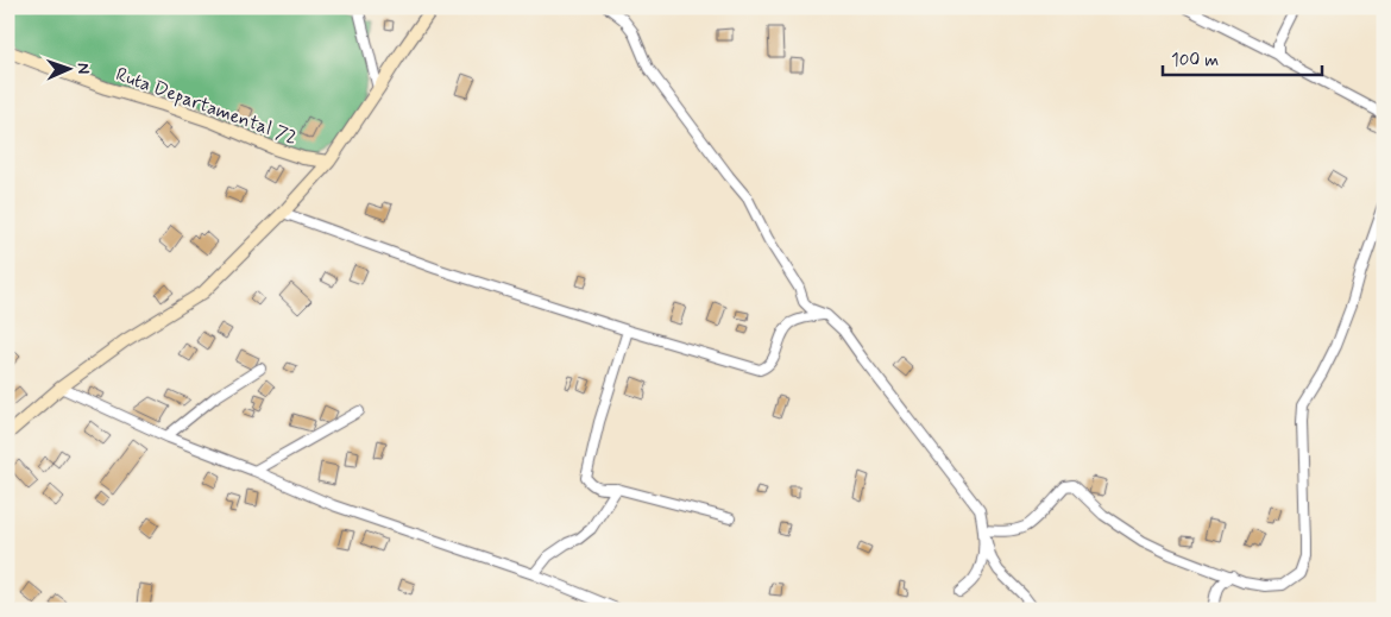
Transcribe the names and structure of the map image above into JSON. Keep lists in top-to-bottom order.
{
  "streets": {
    "main road": ["Ruta Departamental 72"]
  },
  "scale_bar": "100 m",
  "north": "right"
}
